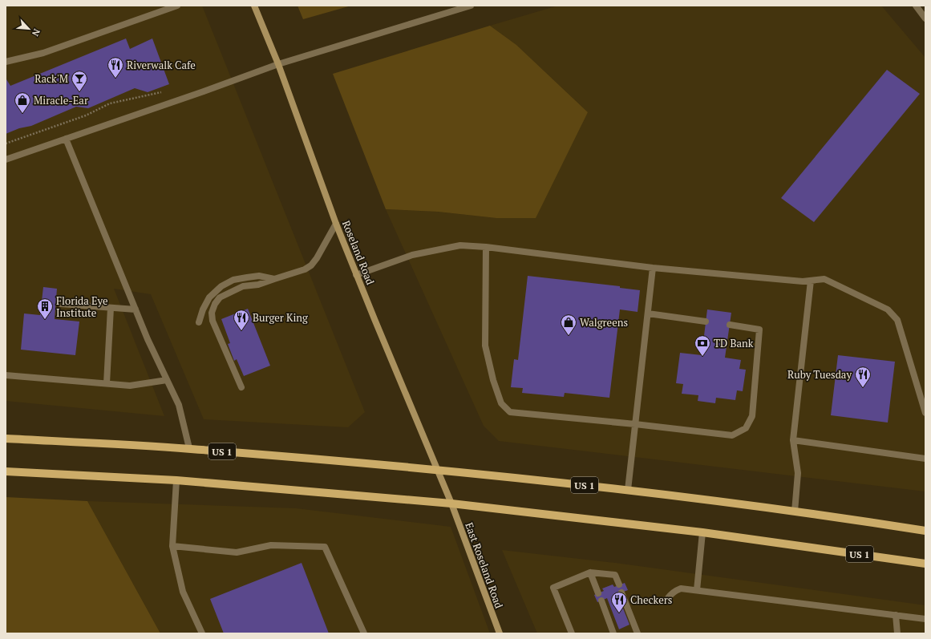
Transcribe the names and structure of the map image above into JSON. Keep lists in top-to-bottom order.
{
  "streets": {
    "main road": ["Roseland Road", "US 1", "East Roseland Road"]
  },
  "crossings": [
    ["Roseland Road", "US 1"],
    ["Roseland Road", "East Roseland Road"],
    ["US 1", "East Roseland Road"]
  ],
  "places": {
    "restaurant": [
      "Riverwalk Cafe",
      "Burger King",
      "Ruby Tuesday",
      "Checkers"
    ],
    "bar": ["Rack'M"],
    "shop": ["Miracle-Ear", "Walgreens"],
    "building": ["Florida Eye Institute"],
    "bank": ["TD Bank"]
  },
  "north": "bottom right"
}
